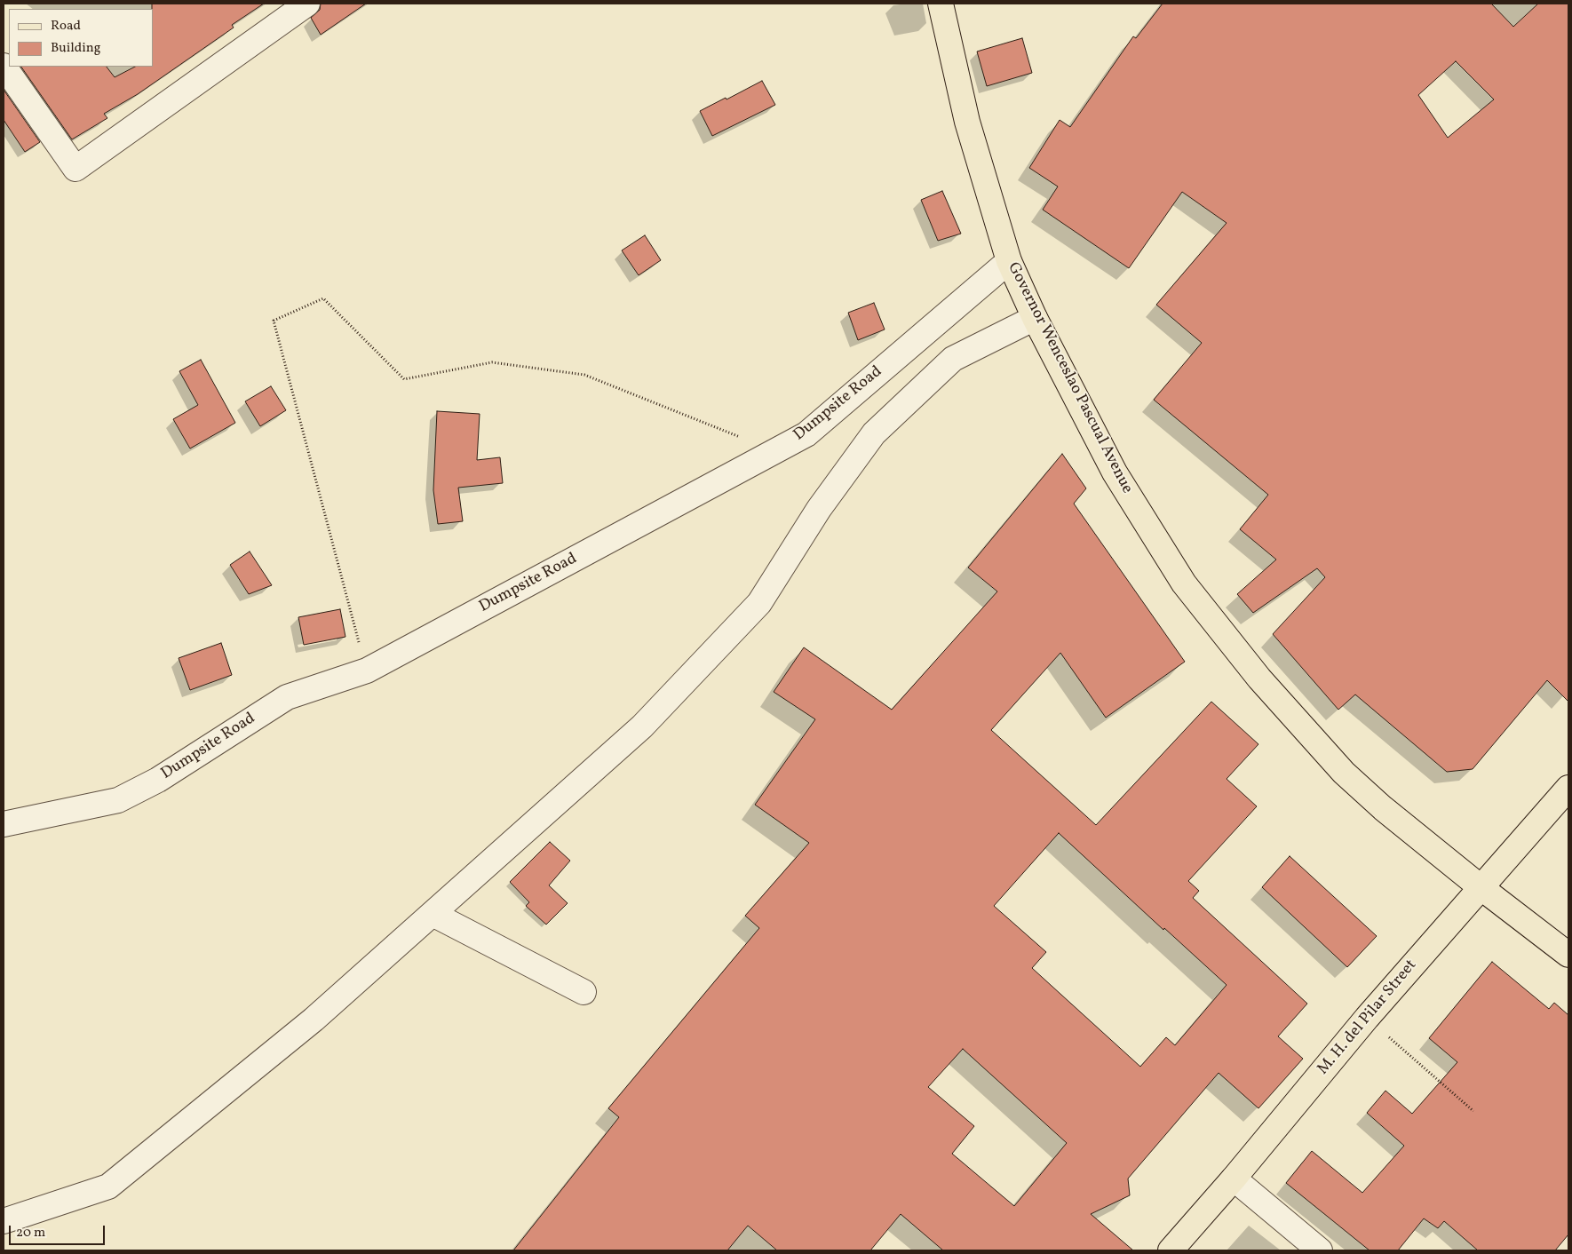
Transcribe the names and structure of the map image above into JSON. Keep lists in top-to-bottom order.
{
  "streets": {
    "main road": ["Governor Wenceslao Pascual Avenue", "M. H. del Pilar Street"],
    "street": ["Dumpsite Road"]
  },
  "crossings": [
    ["Governor Wenceslao Pascual Avenue", "Dumpsite Road"],
    ["Governor Wenceslao Pascual Avenue", "M. H. del Pilar Street"]
  ],
  "legend": ["Road", "Building"],
  "scale_bar": "20 m"
}
